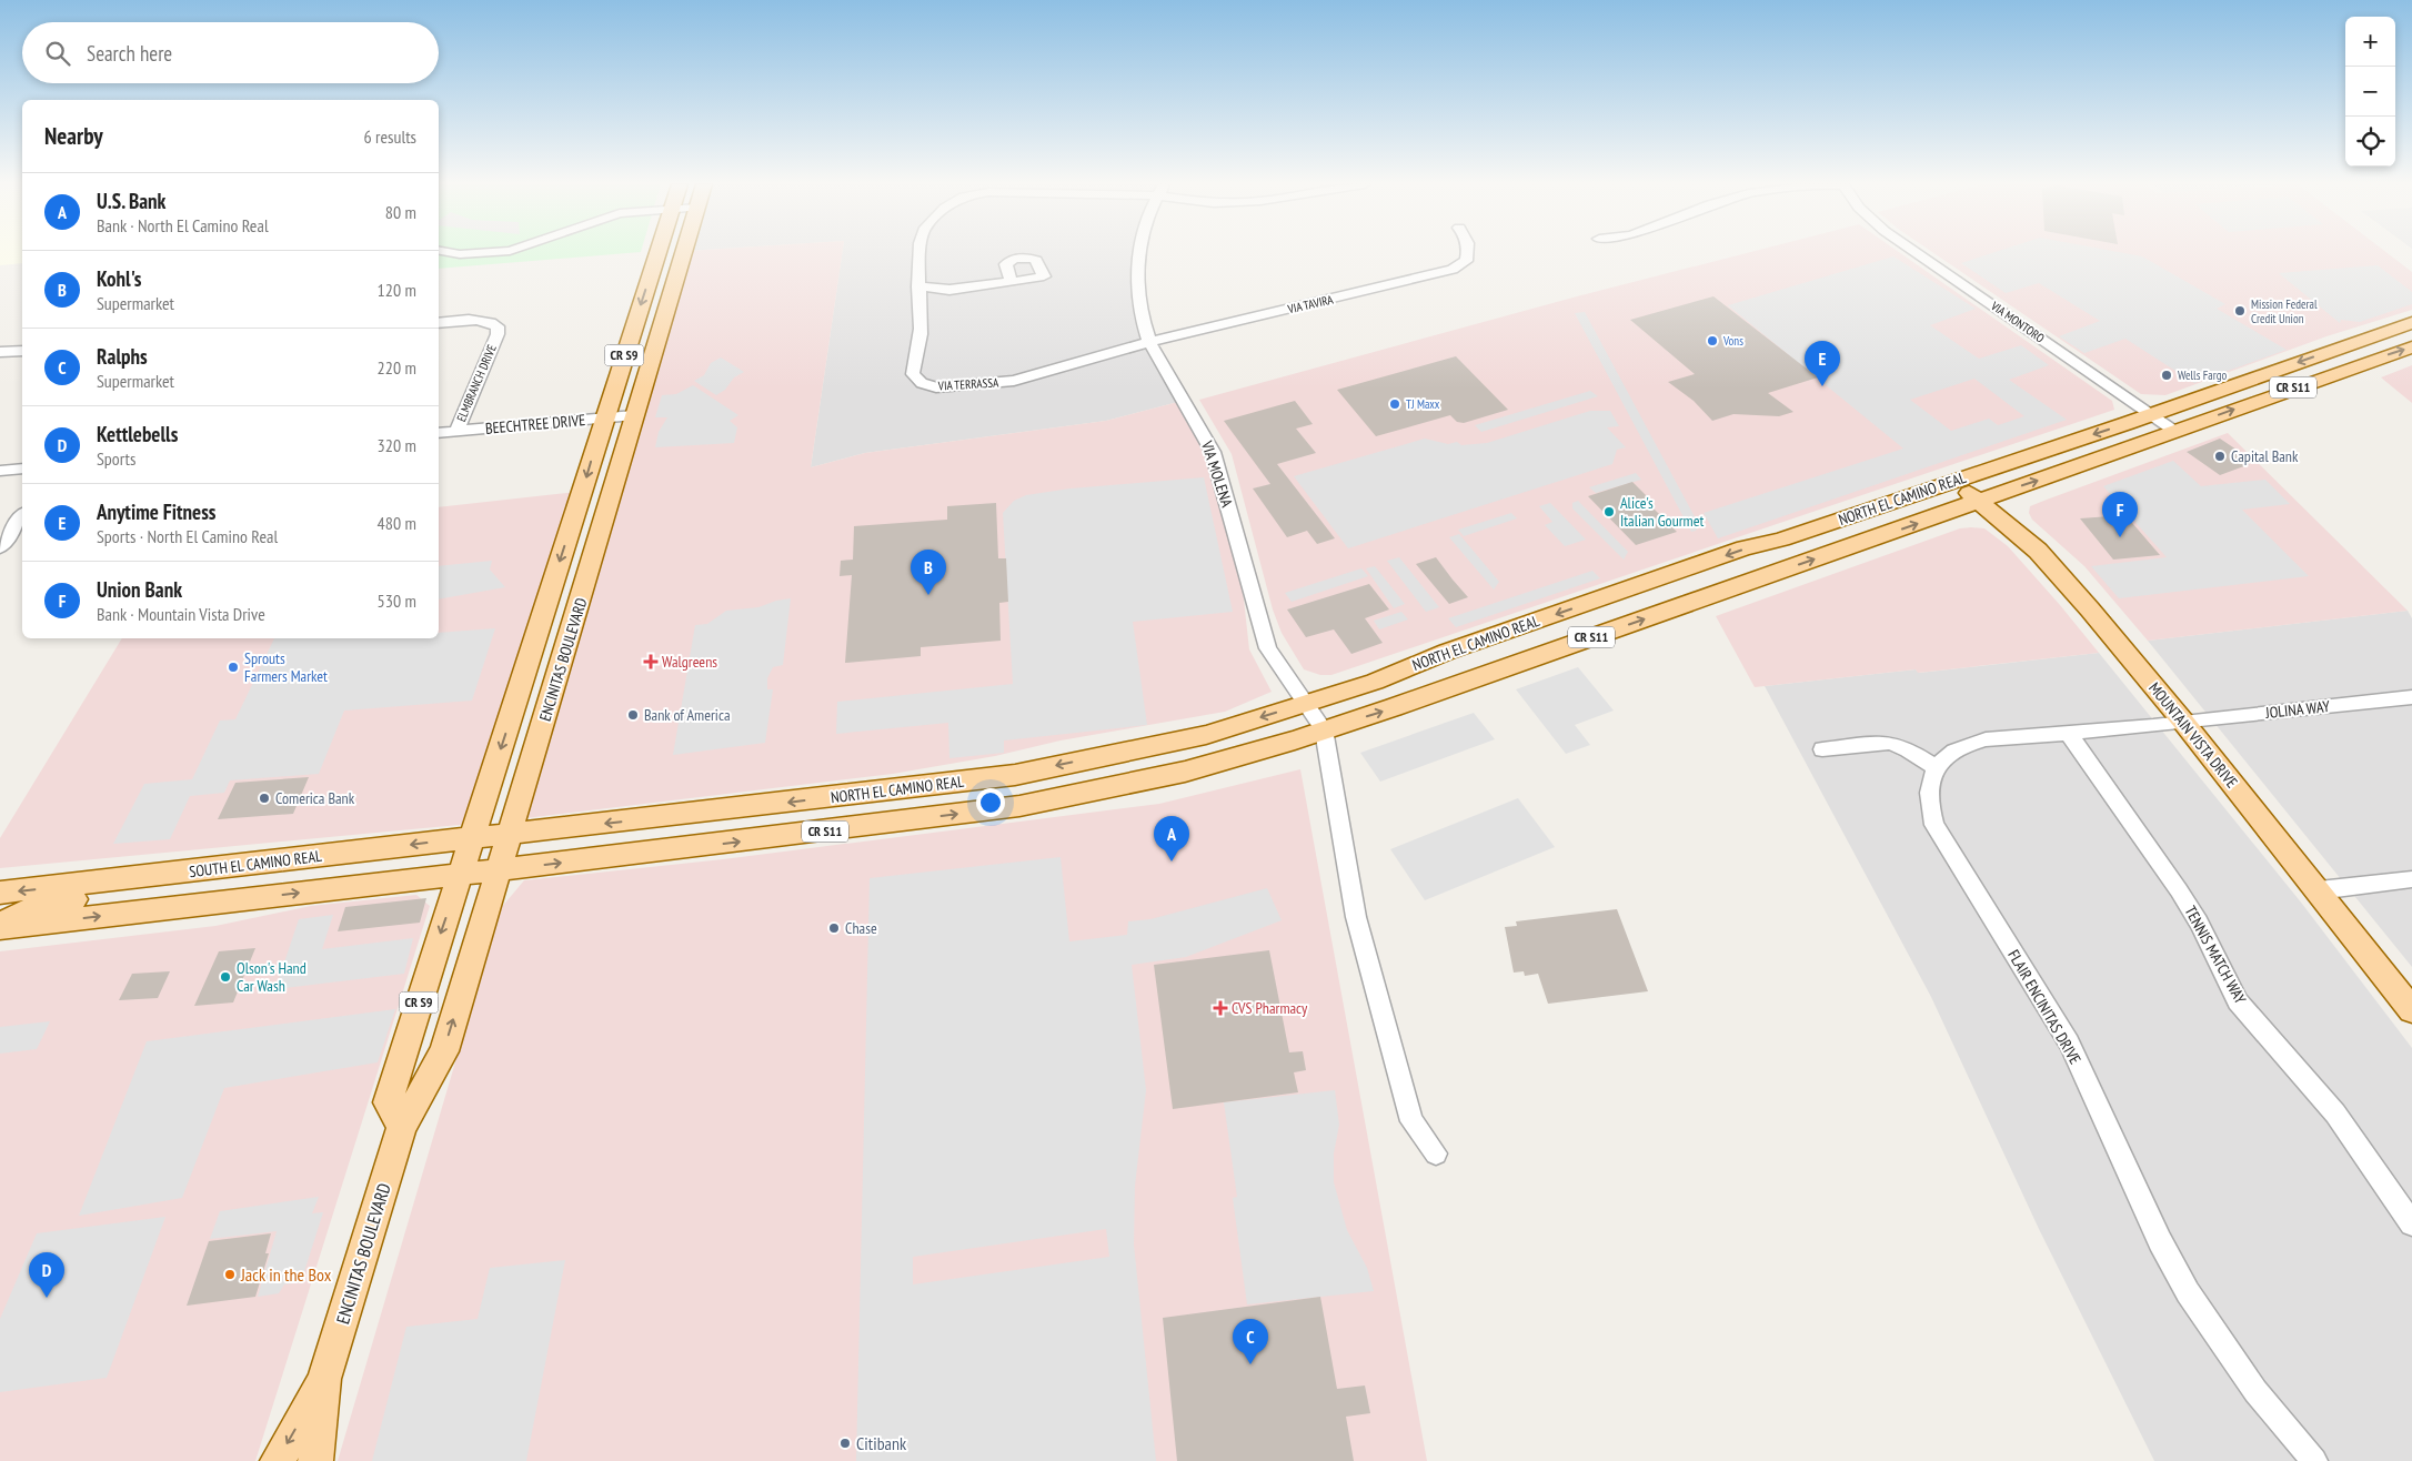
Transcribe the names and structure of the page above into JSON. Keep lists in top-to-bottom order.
{
  "streets": {
    "main road": [
      "CR S9",
      "CR S11",
      "NORTH EL CAMINO REAL",
      "ENCINITAS BOULEVARD",
      "MOUNTAIN VISTA DRIVE",
      "SOUTH EL CAMINO REAL"
    ],
    "street": [
      "VIA TAVIRA",
      "VIA MONTORO",
      "ELMBRANCH DRIVE",
      "VIA TERRASSA",
      "BEECHTREE DRIVE",
      "VIA MOLENA",
      "JOLINA WAY",
      "TENNIS MATCH WAY",
      "FLAIR ENCINITAS DRIVE"
    ]
  },
  "crossings": [
    ["VIA TAVIRA", "VIA TERRASSA"],
    ["VIA TAVIRA", "VIA MOLENA"],
    ["VIA MONTORO", "NORTH EL CAMINO REAL"],
    ["ELMBRANCH DRIVE", "BEECHTREE DRIVE"],
    ["VIA TERRASSA", "VIA MOLENA"],
    ["CR S11", "NORTH EL CAMINO REAL"],
    ["CR S11", "ENCINITAS BOULEVARD"],
    ["BEECHTREE DRIVE", "ENCINITAS BOULEVARD"],
    ["VIA MOLENA", "NORTH EL CAMINO REAL"],
    ["NORTH EL CAMINO REAL", "ENCINITAS BOULEVARD"],
    ["NORTH EL CAMINO REAL", "MOUNTAIN VISTA DRIVE"],
    ["NORTH EL CAMINO REAL", "SOUTH EL CAMINO REAL"],
    ["ENCINITAS BOULEVARD", "SOUTH EL CAMINO REAL"],
    ["JOLINA WAY", "MOUNTAIN VISTA DRIVE"],
    ["JOLINA WAY", "FLAIR ENCINITAS DRIVE"],
    ["MOUNTAIN VISTA DRIVE", "FLAIR ENCINITAS DRIVE"],
    ["TENNIS MATCH WAY", "FLAIR ENCINITAS DRIVE"]
  ],
  "places": {
    "other": [
      "Mission Federal Credit Union",
      "Vons",
      "Wells Fargo",
      "TJ Maxx",
      "Capital Bank",
      "Alice's Italian Gourmet",
      "Sprouts Farmers Market",
      "Bank of America",
      "Comerica Bank",
      "Chase",
      "Olson's Hand Car Wash",
      "Jack in the Box",
      "Citibank"
    ],
    "health": ["Walgreens", "CVS Pharmacy"]
  },
  "page": {
    "map_buttons": ["+", "−"],
    "search": "Search here",
    "heading": ["Nearby", "6 results"],
    "list": [
      {
        "mark": "A",
        "name": "U.S. Bank",
        "note": "Bank · North El Camino Real",
        "value": "80 m"
      },
      {
        "mark": "B",
        "name": "Kohl's",
        "note": "Supermarket",
        "value": "120 m"
      },
      {
        "mark": "C",
        "name": "Ralphs",
        "note": "Supermarket",
        "value": "220 m"
      },
      {
        "mark": "D",
        "name": "Kettlebells",
        "note": "Sports",
        "value": "320 m"
      },
      {
        "mark": "E",
        "name": "Anytime Fitness",
        "note": "Sports · North El Camino Real",
        "value": "480 m"
      },
      {
        "mark": "F",
        "name": "Union Bank",
        "note": "Bank · Mountain Vista Drive",
        "value": "530 m"
      }
    ],
    "pins": [
      "E",
      "F",
      "B",
      "A",
      "D",
      "C"
    ]
  }
}
